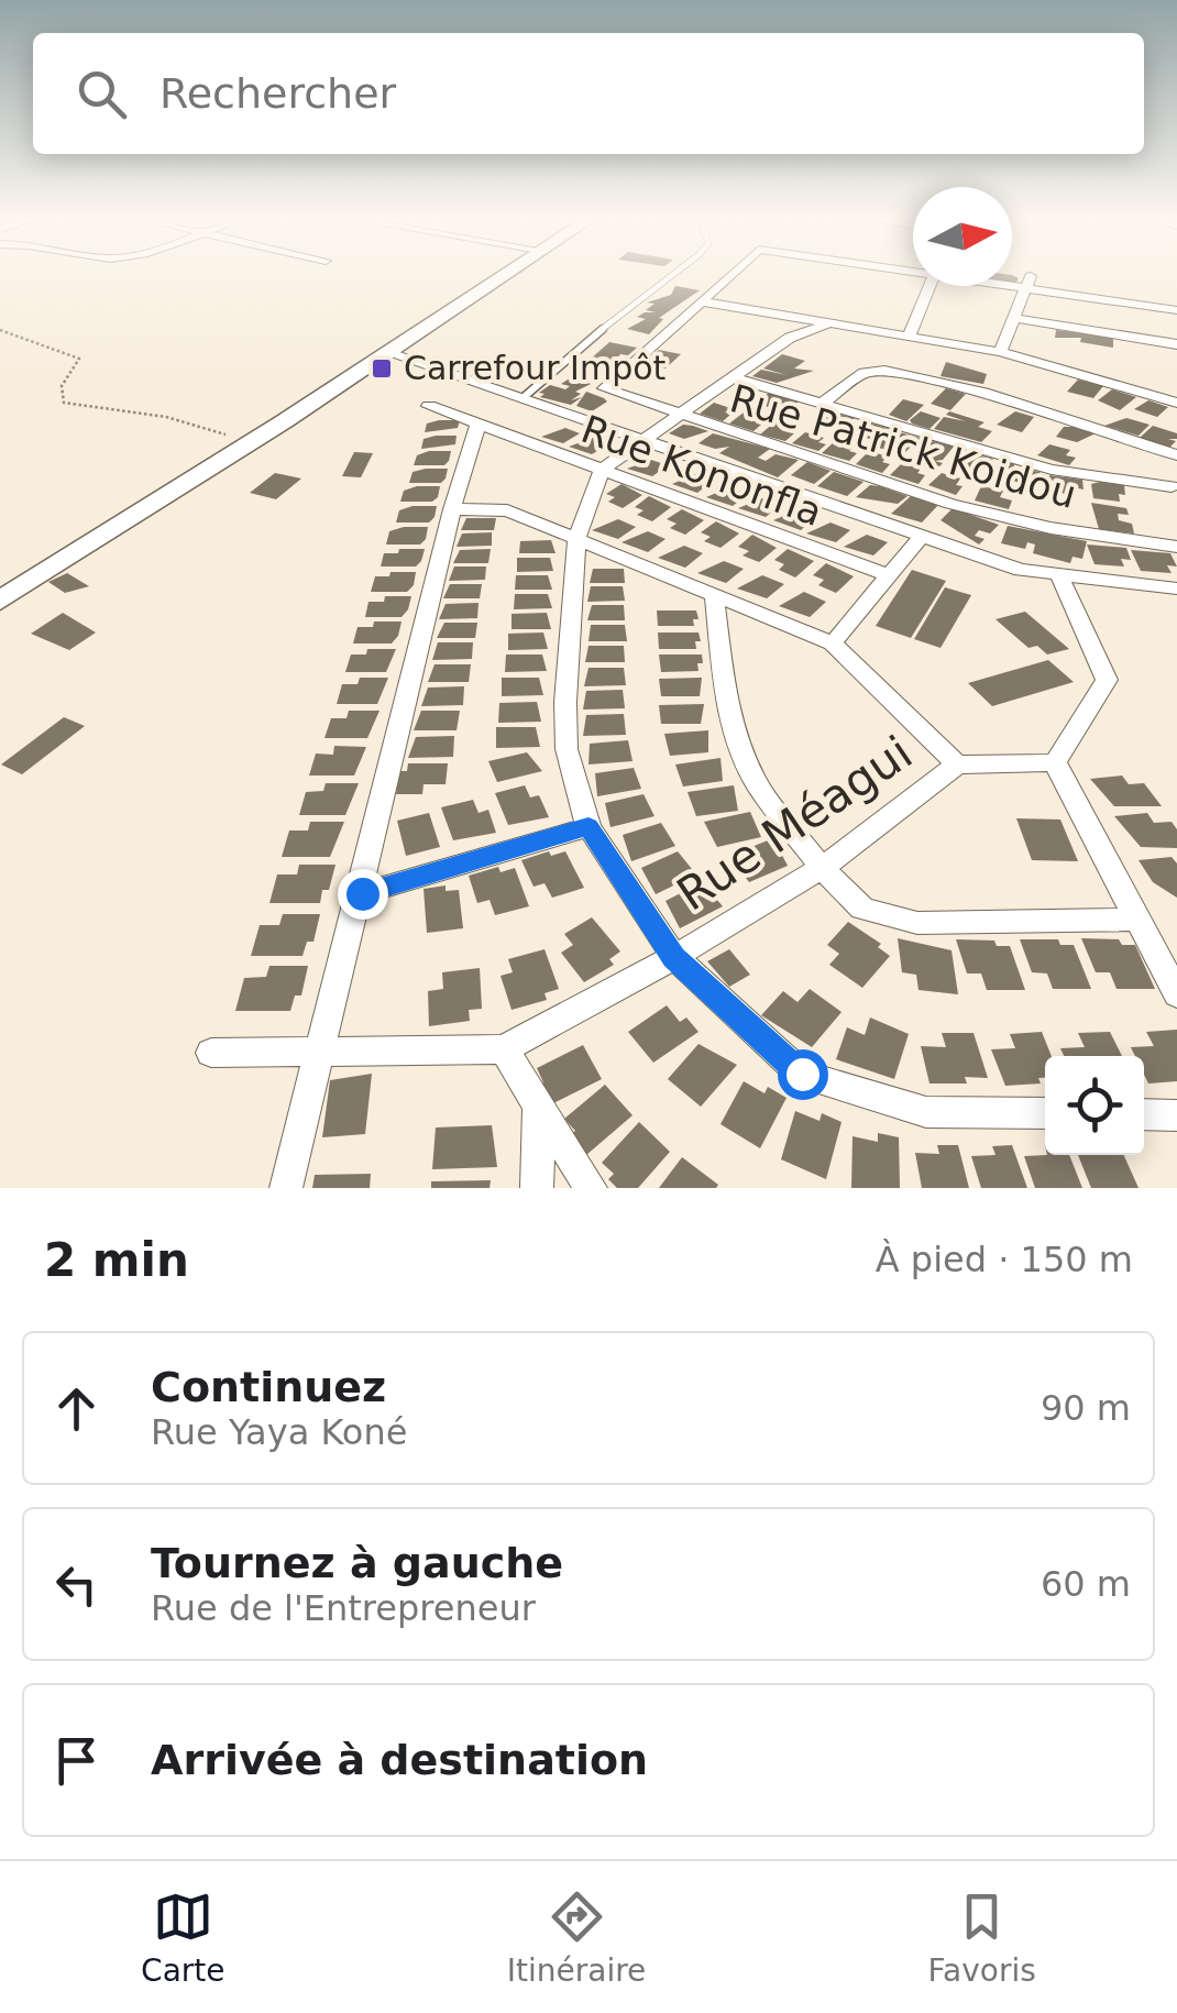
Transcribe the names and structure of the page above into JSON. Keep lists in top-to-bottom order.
{
  "streets": {
    "street": ["Rue Patrick Koidou", "Rue Kononfla", "Rue Méagui"]
  },
  "crossings": [
    ["Rue Kononfla", "Rue Méagui"]
  ],
  "places": {
    "transit": ["Carrefour Impôt"]
  },
  "north": "right",
  "page": {
    "search": "Rechercher",
    "heading": ["2 min", "À pied · 150 m"],
    "list": [
      ["Continuez", "Rue Yaya Koné", "90 m"],
      ["Tournez à gauche", "Rue de l'Entrepreneur", "60 m"],
      "Arrivée à destination"
    ],
    "nav": ["Carte", "Itinéraire", "Favoris"]
  }
}
